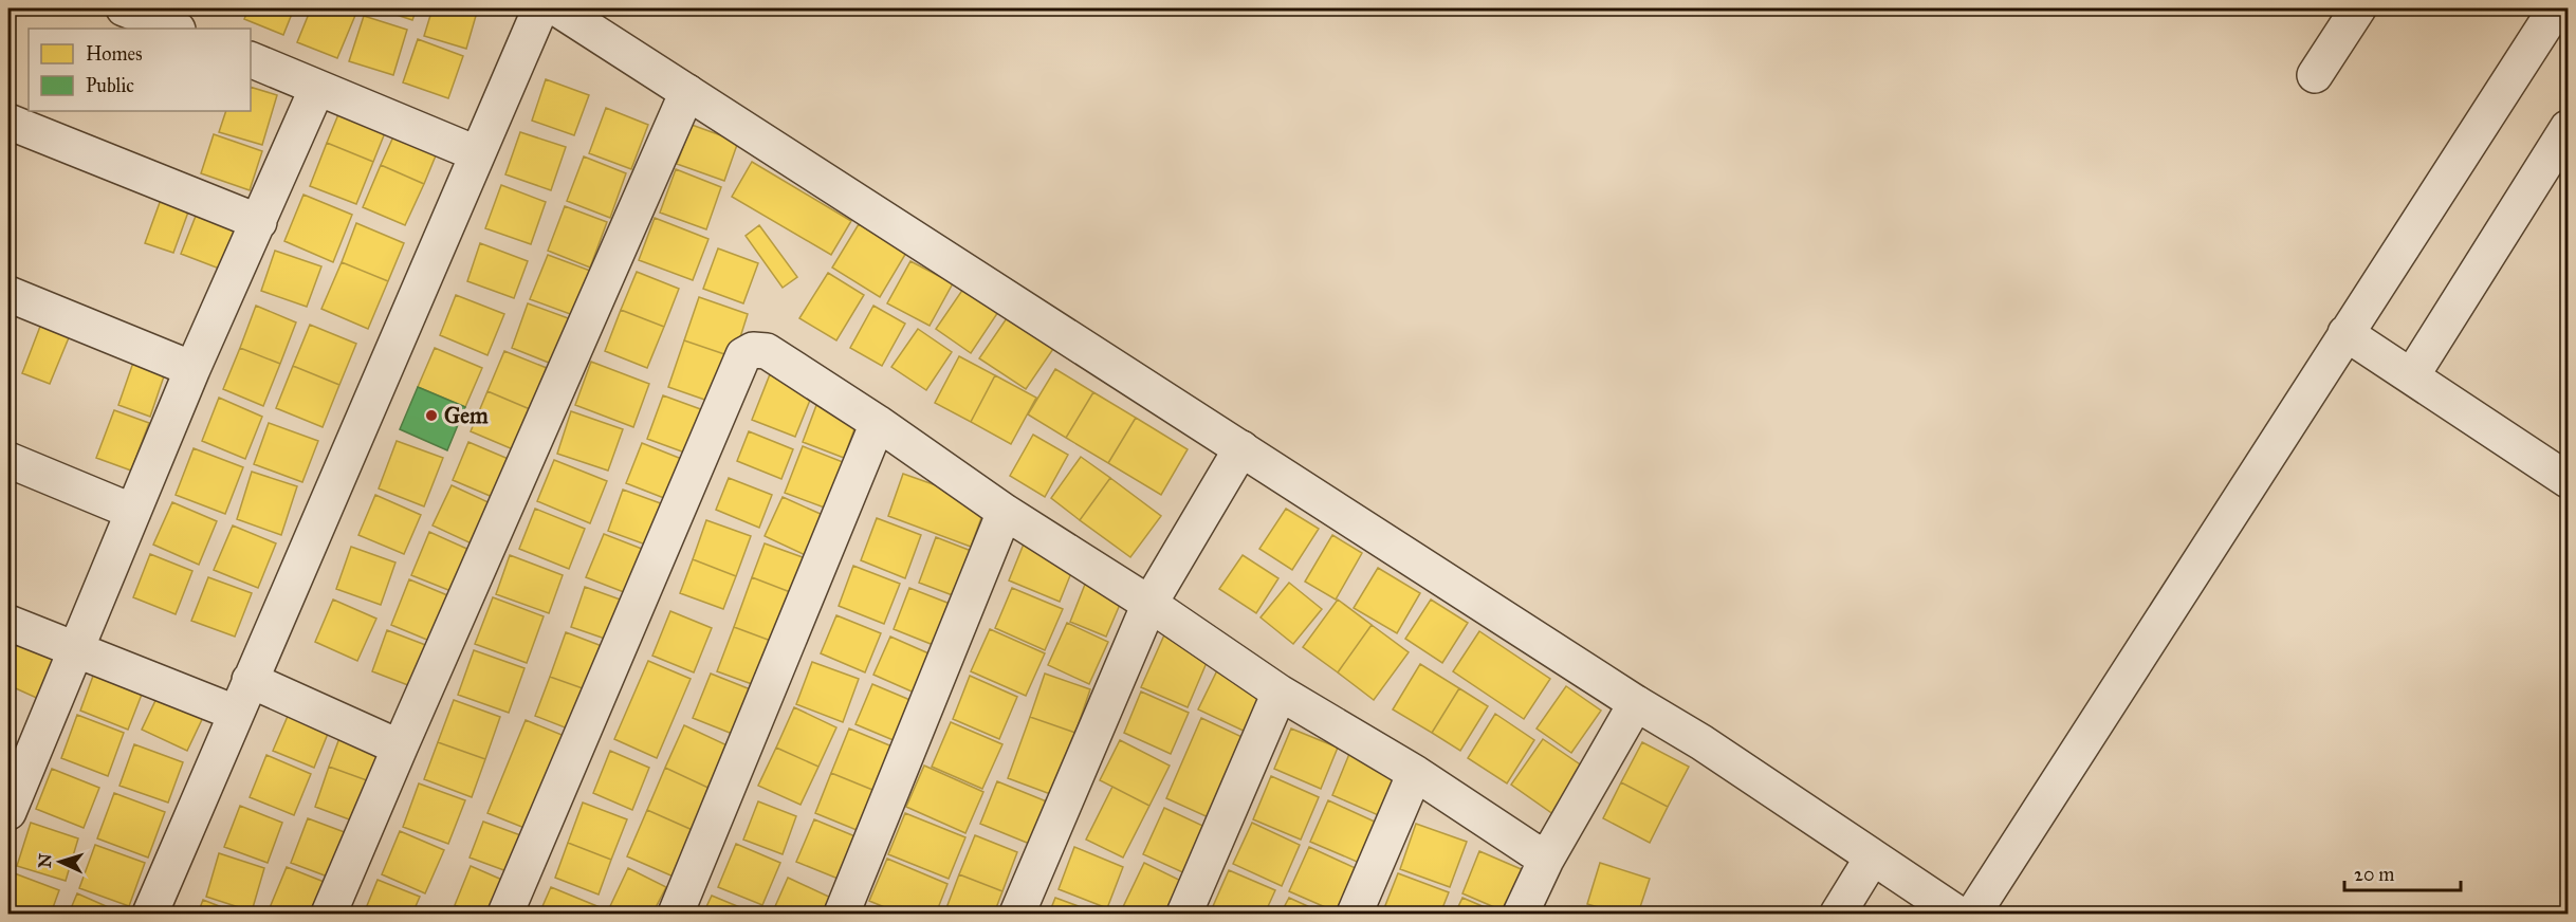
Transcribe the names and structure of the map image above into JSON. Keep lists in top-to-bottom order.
{
  "places": ["Gem"],
  "legend": ["Homes", "Public"],
  "scale_bar": "20 m",
  "north": "left"
}
